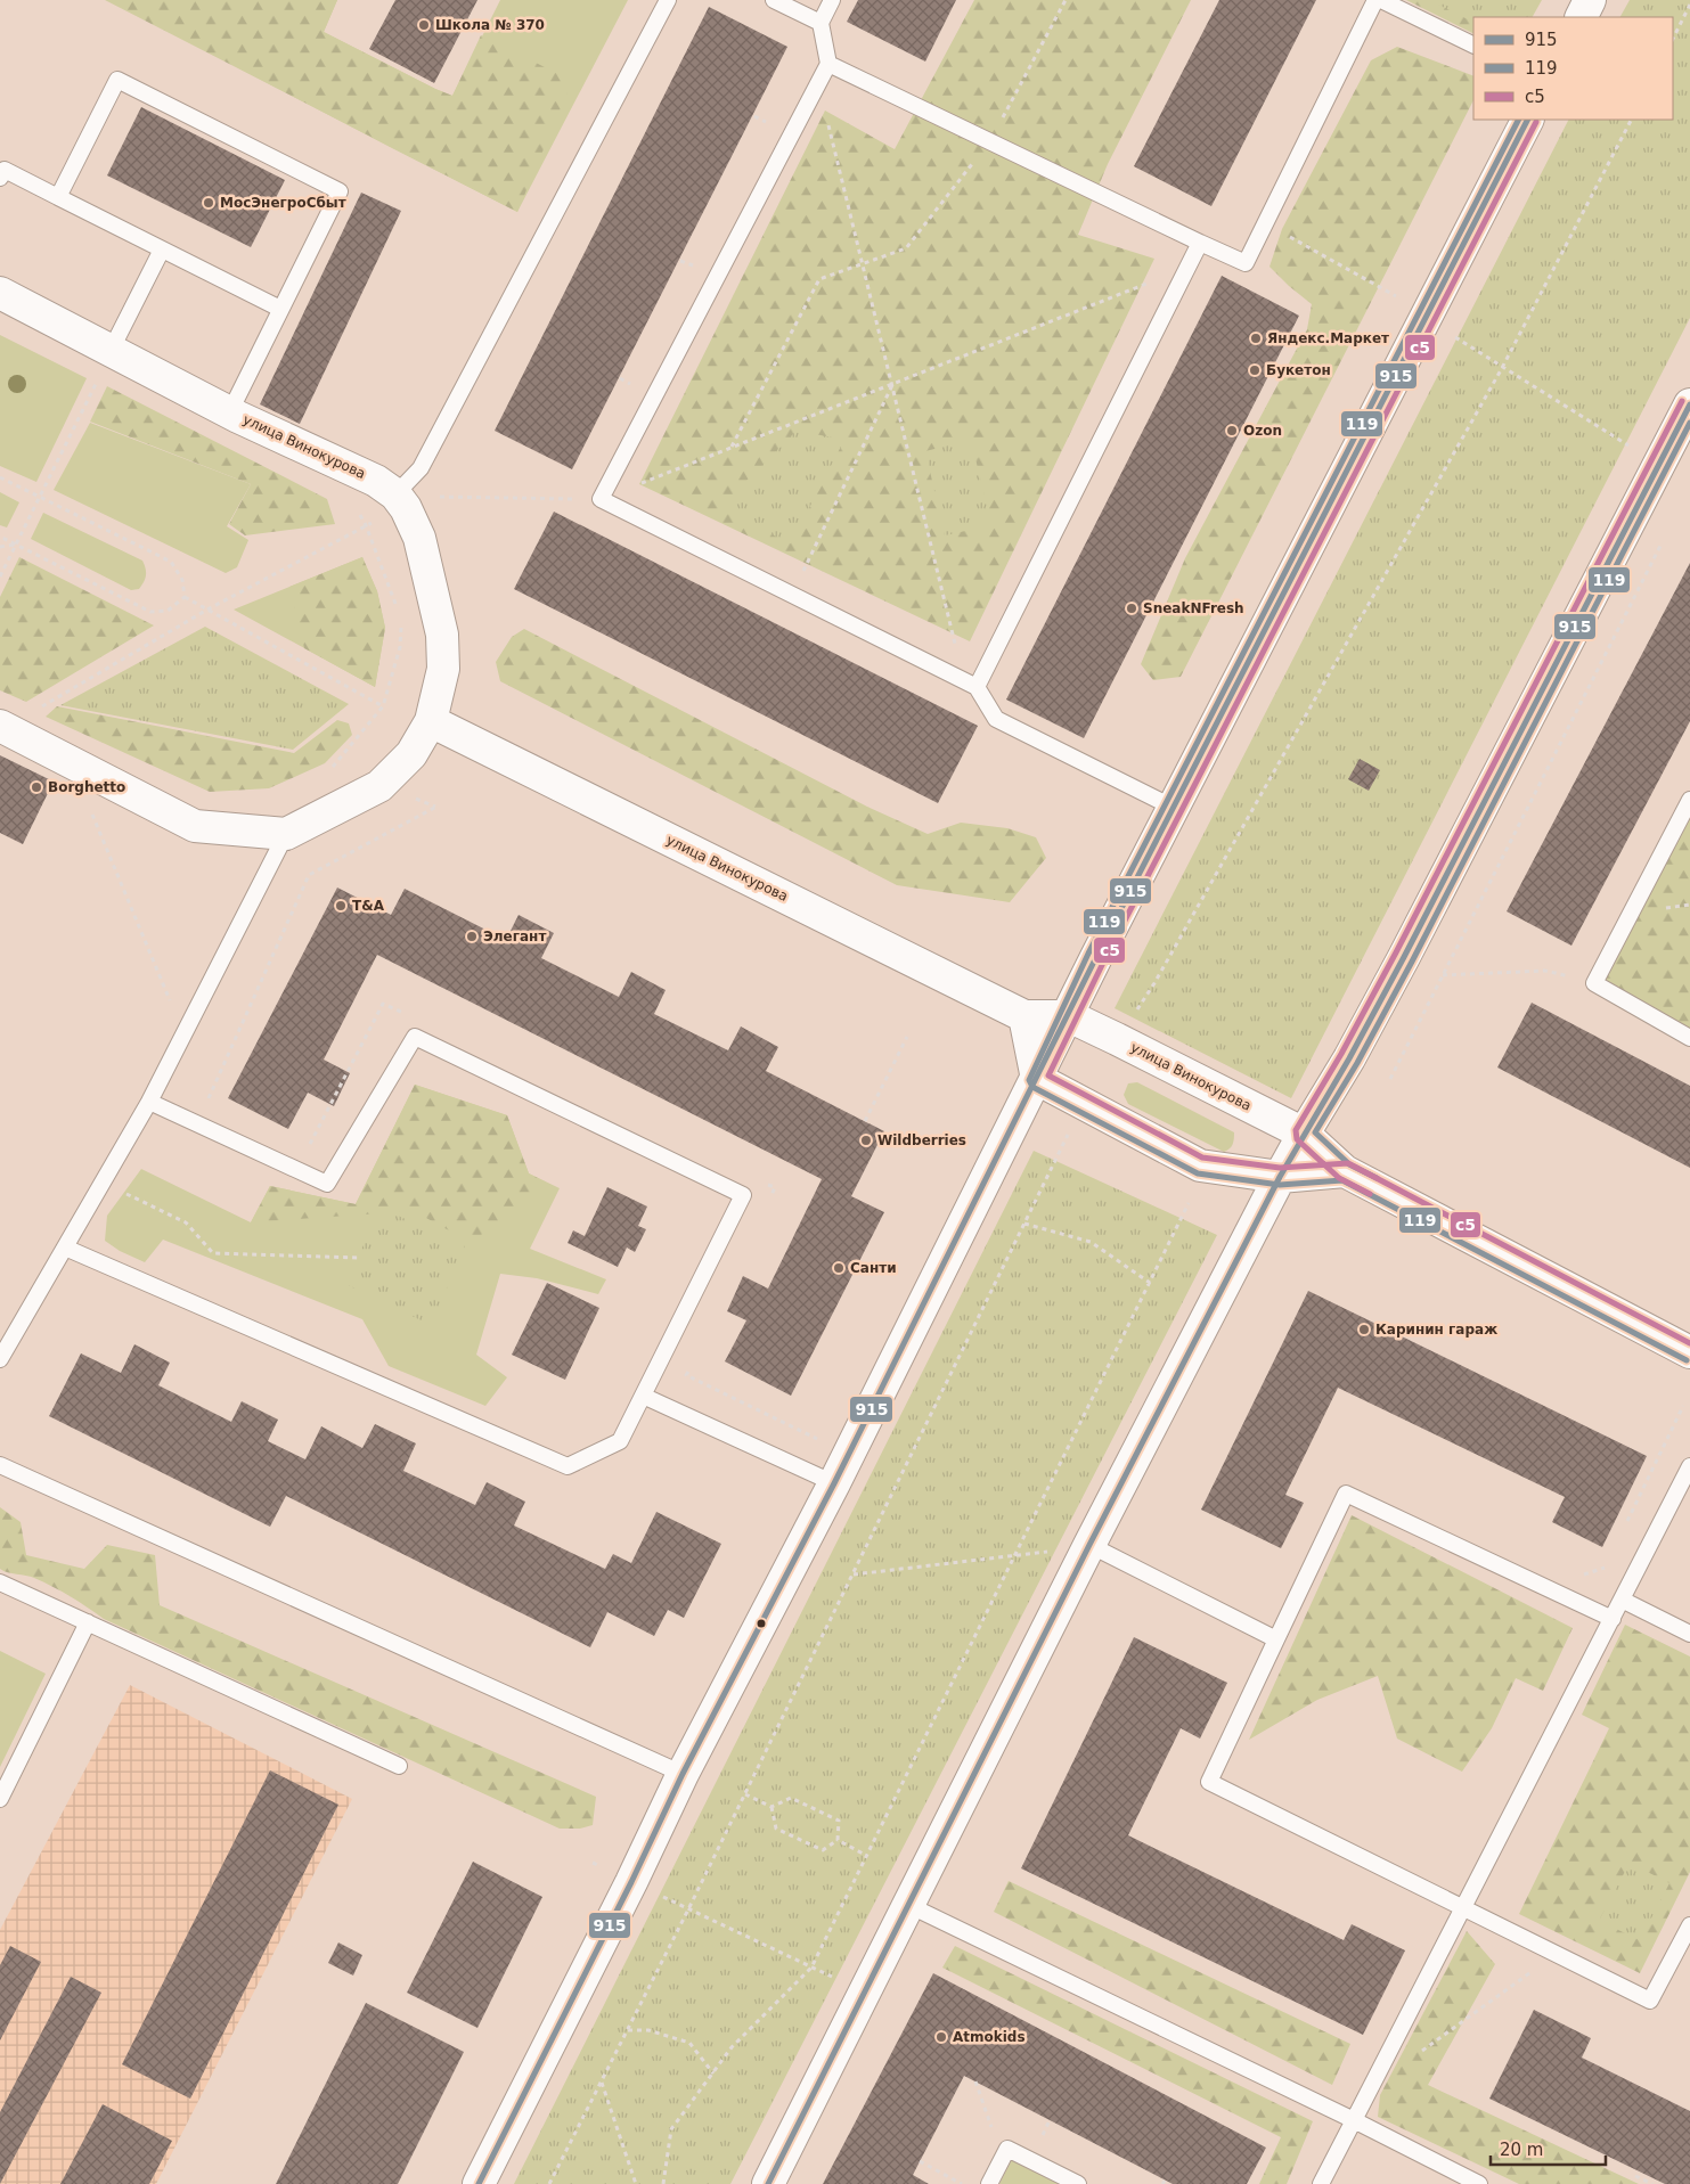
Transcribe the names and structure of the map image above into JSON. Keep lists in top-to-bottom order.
{
  "streets": {
    "street": ["улица Винокурова"]
  },
  "places": [
    "Школа № 370",
    "МосЭнегроСбыт",
    "Яндекс.Маркет",
    "Букетон",
    "Ozon",
    "SneakNFresh",
    "Borghetto",
    "T&A",
    "Элегант",
    "Wildberries",
    "Санти",
    "Каринин гараж",
    "Atmokids"
  ],
  "lines": ["transit line 915", "transit line 119", "transit line с5"],
  "legend": ["915", "119", "с5"],
  "scale_bar": "20 m"
}
